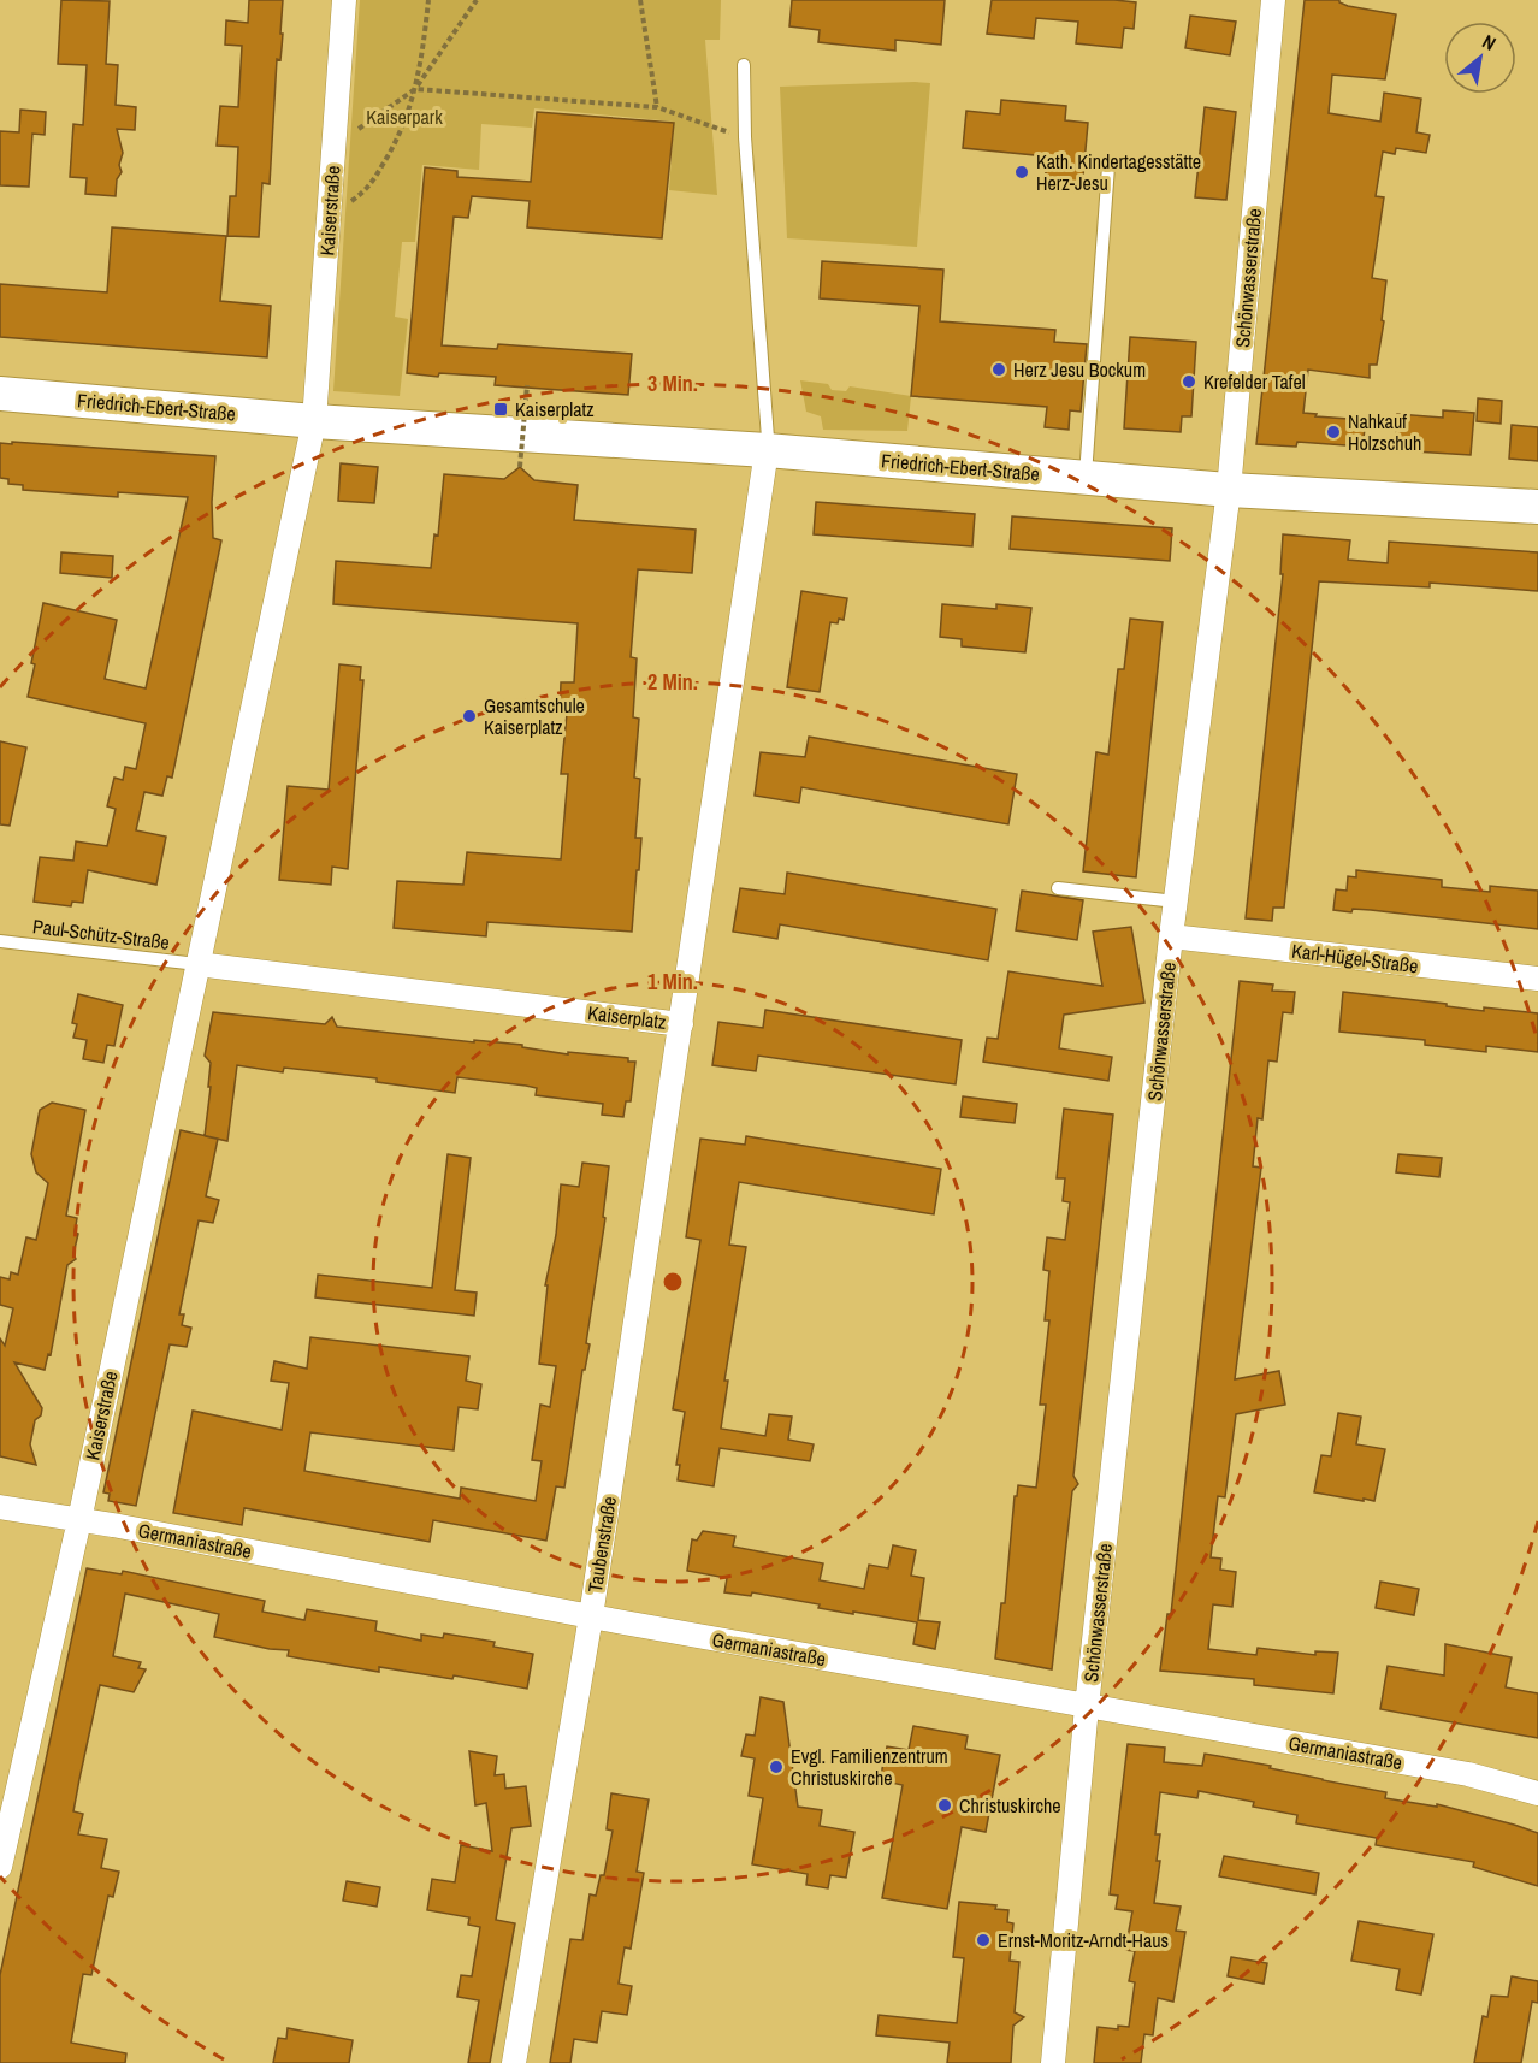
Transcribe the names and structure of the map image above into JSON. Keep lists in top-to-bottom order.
{
  "streets": {
    "street": [
      "Kaiserstraße",
      "Schönwasserstraße",
      "Friedrich-Ebert-Straße",
      "Karl-Hügel-Straße",
      "Kaiserplatz",
      "Germaniastraße",
      "Taubenstraße"
    ],
    "lane": ["Paul-Schütz-Straße"]
  },
  "crossings": [
    ["Kaiserstraße", "Friedrich-Ebert-Straße"],
    ["Kaiserstraße", "Paul-Schütz-Straße"],
    ["Kaiserstraße", "Kaiserplatz"],
    ["Kaiserstraße", "Germaniastraße"],
    ["Schönwasserstraße", "Friedrich-Ebert-Straße"],
    ["Schönwasserstraße", "Karl-Hügel-Straße"],
    ["Schönwasserstraße", "Germaniastraße"],
    ["Friedrich-Ebert-Straße", "Kaiserplatz"],
    ["Paul-Schütz-Straße", "Kaiserplatz"],
    ["Kaiserplatz", "Taubenstraße"],
    ["Germaniastraße", "Taubenstraße"]
  ],
  "parks": ["Kaiserpark"],
  "places": {
    "other": [
      "Kath. Kindertagesstätte Herz-Jesu",
      "Herz Jesu Bockum",
      "Krefelder Tafel",
      "Nahkauf Holzschuh",
      "Gesamtschule Kaiserplatz",
      "Evgl. Familienzentrum Christuskirche",
      "Christuskirche",
      "Ernst-Moritz-Arndt-Haus"
    ],
    "transit": ["Kaiserplatz"]
  },
  "north": "top right",
  "rings": ["3 Min.", "2 Min.", "1 Min."]
}
